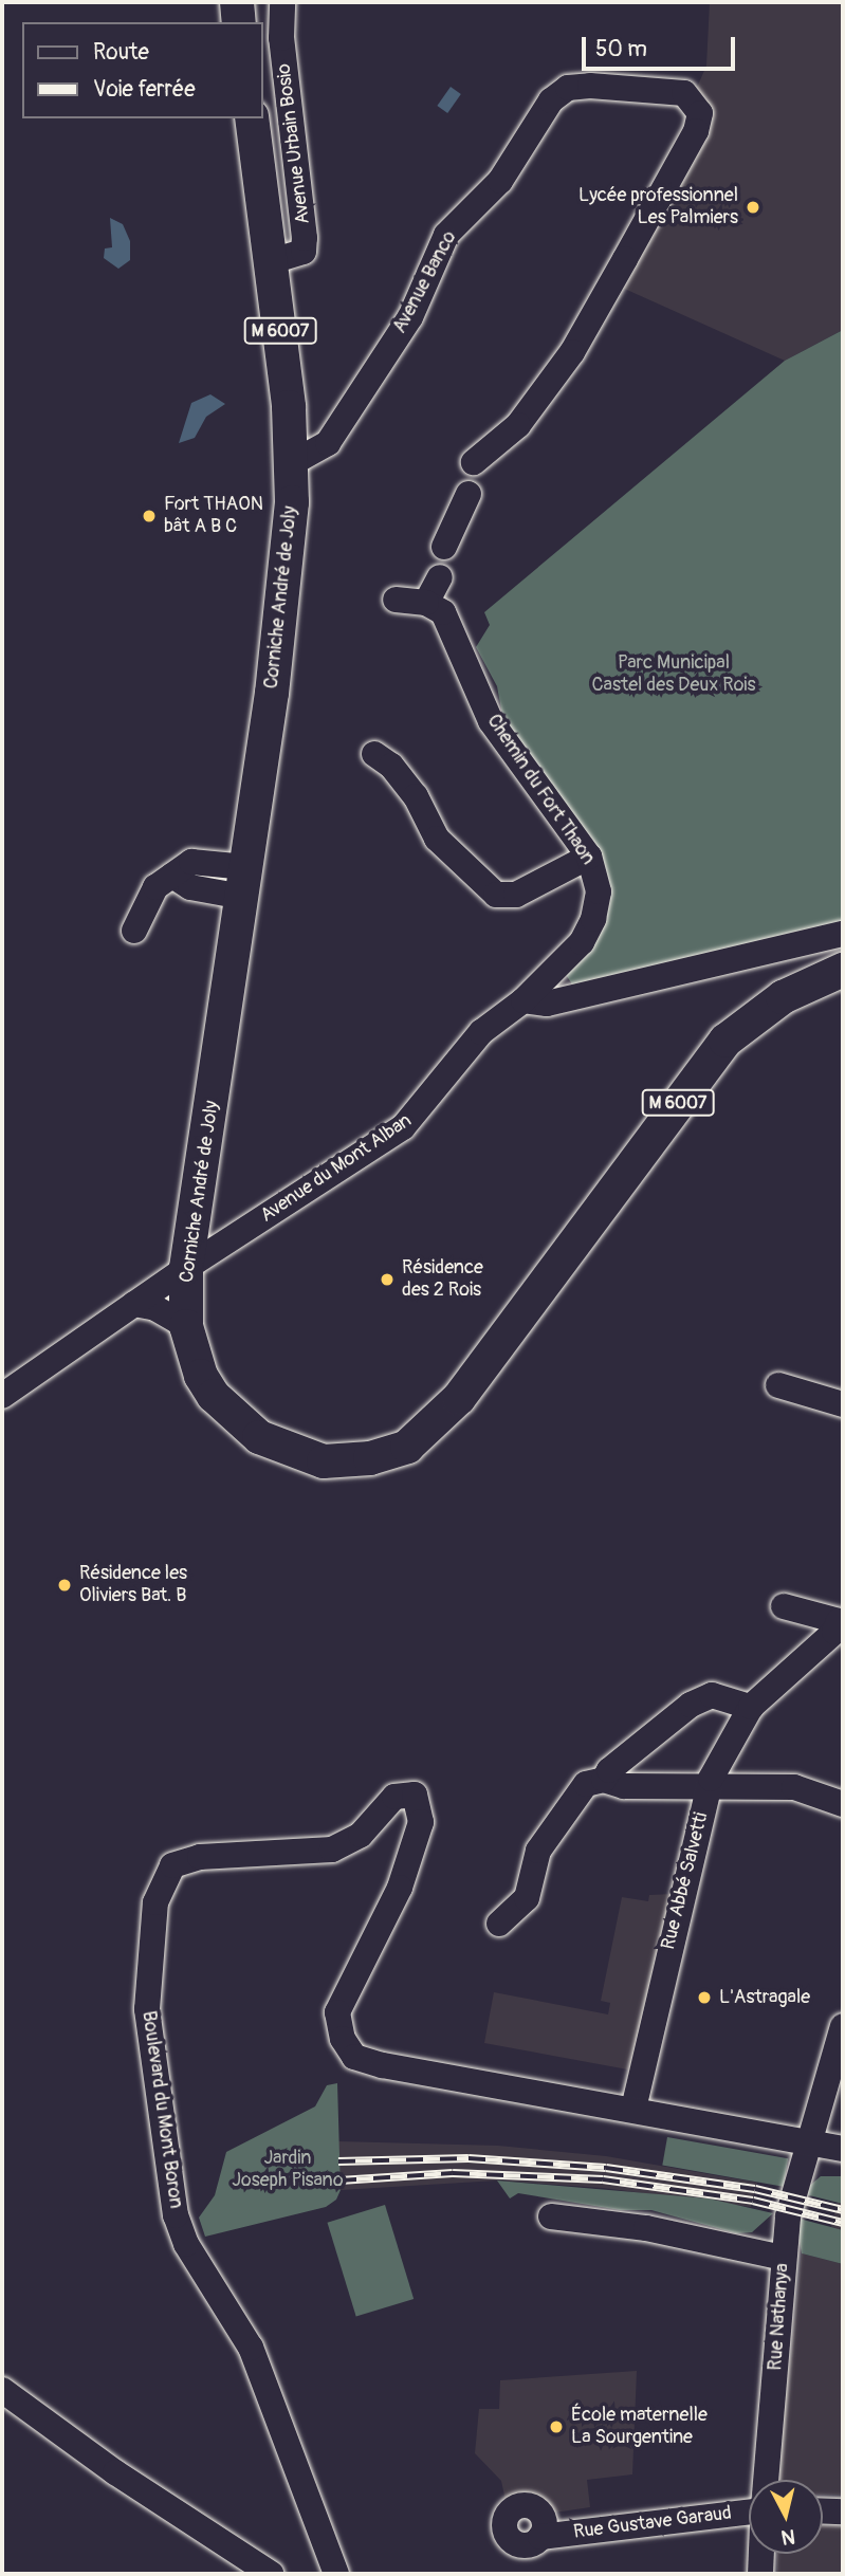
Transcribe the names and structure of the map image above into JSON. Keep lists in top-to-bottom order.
{
  "streets": {
    "main road": ["M 6007", "Corniche André de Joly"],
    "street": [
      "Avenue Urbain Bosio",
      "Avenue Banco",
      "Chemin du Fort Thaon",
      "Avenue du Mont Alban",
      "Rue Abbé Salvetti",
      "Boulevard du Mont Boron",
      "Rue Nathanya",
      "Rue Gustave Garaud"
    ]
  },
  "crossings": [
    ["Avenue Urbain Bosio", "Corniche André de Joly"],
    ["Avenue Banco", "Corniche André de Joly"],
    ["Corniche André de Joly", "Avenue du Mont Alban"],
    ["Chemin du Fort Thaon", "Avenue du Mont Alban"],
    ["Rue Abbé Salvetti", "Boulevard du Mont Boron"],
    ["Boulevard du Mont Boron", "Rue Nathanya"]
  ],
  "parks": ["Parc Municipal Castel des Deux Rois", "Jardin Joseph Pisano"],
  "places": [
    "Lycée professionnel Les Palmiers",
    "Fort THAON bât A B C",
    "Résidence des 2 Rois",
    "Résidence les Oliviers Bat. B",
    "L'Astragale",
    "École maternelle La Sourgentine"
  ],
  "legend": ["Route", "Voie ferrée"],
  "scale_bar": "50 m",
  "north": "bottom"
}
